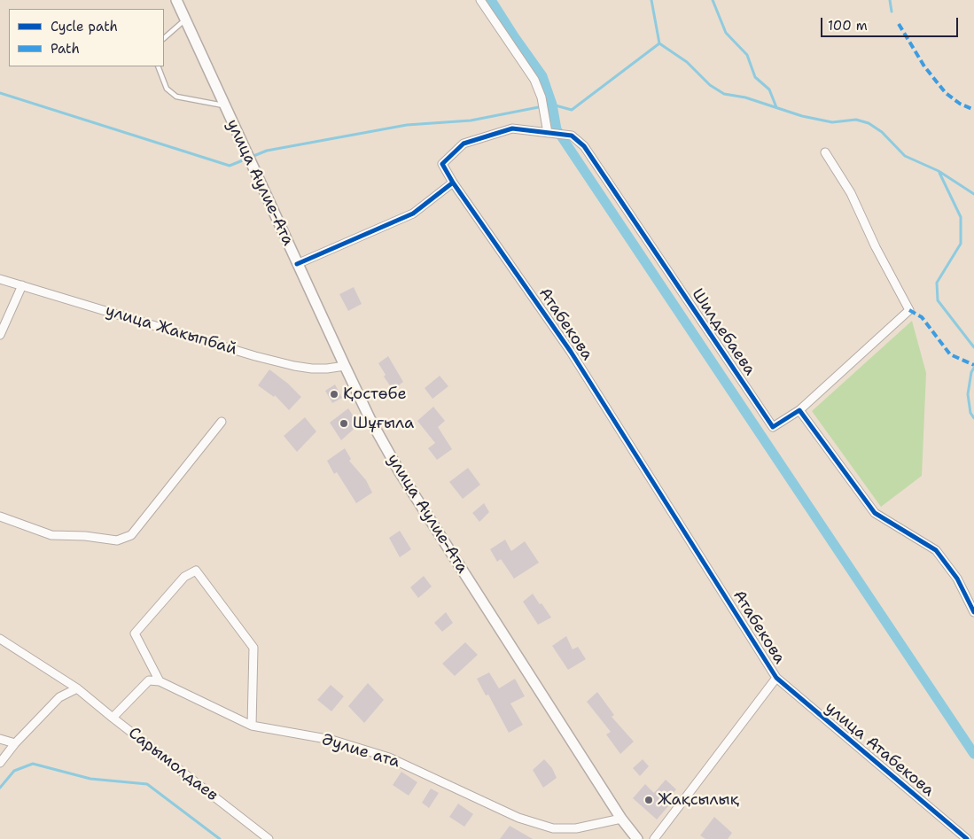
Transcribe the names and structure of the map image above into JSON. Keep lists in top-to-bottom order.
{
  "streets": {
    "main road": ["улица Аулие-Ата"],
    "street": [
      "Атабекова",
      "улица Жакыпбай",
      "Шилдебаева",
      "улица Атабекова",
      "Әулие ата",
      "Сарымолдаев"
    ]
  },
  "crossings": [
    ["улица Аулие-Ата", "улица Жакыпбай"],
    ["улица Аулие-Ата", "Әулие ата"],
    ["Атабекова", "Шилдебаева"],
    ["Атабекова", "улица Атабекова"]
  ],
  "places": ["Қостөбе", "Шұғыла", "Жақсылық"],
  "legend": ["Cycle path", "Path"],
  "scale_bar": "100 m"
}
